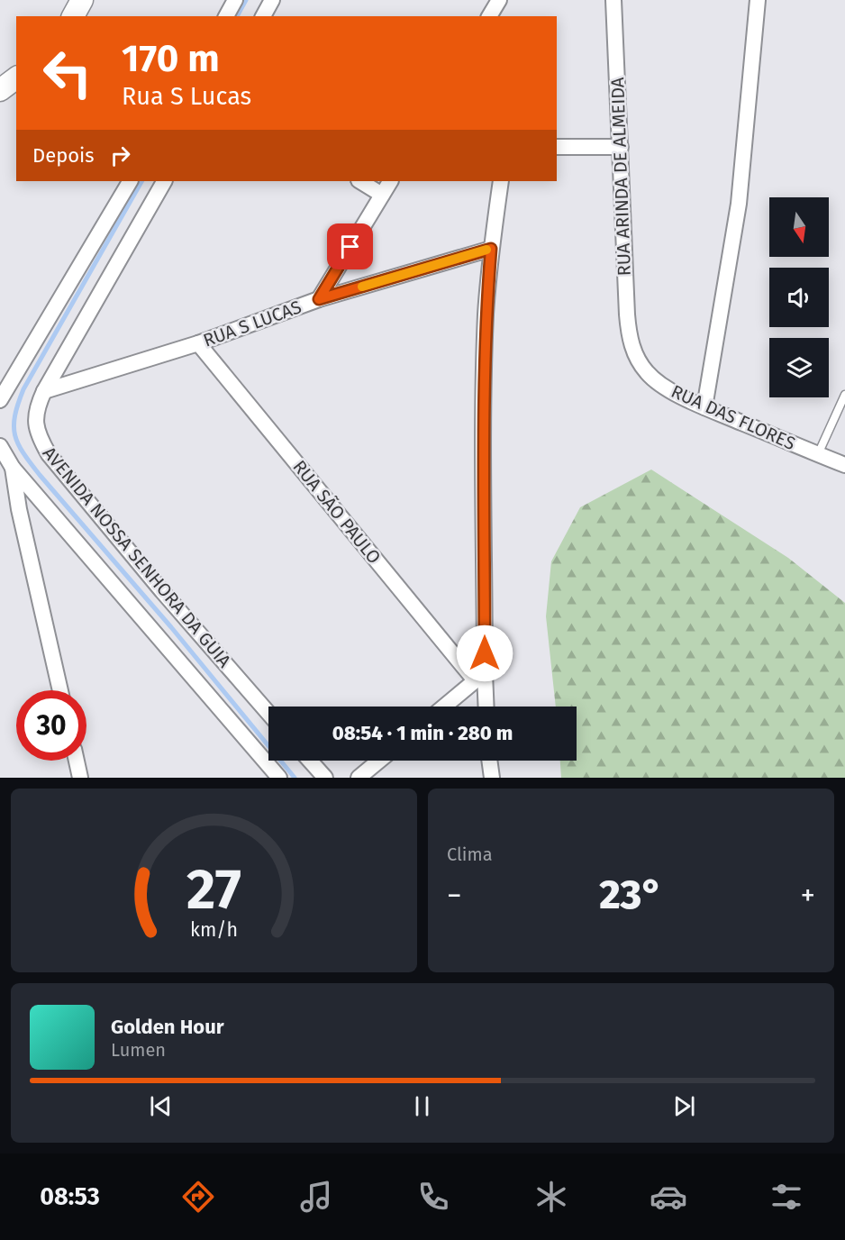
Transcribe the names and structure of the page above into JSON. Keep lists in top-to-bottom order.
{
  "streets": {
    "street": [
      "RUA ARINDA DE ALMEIDA",
      "RUA S LUCAS",
      "RUA DAS FLORES",
      "RUA SÃO PAULO",
      "AVENIDA NOSSA SENHORA DA GUIA"
    ]
  },
  "crossings": [
    ["RUA ARINDA DE ALMEIDA", "RUA DAS FLORES"],
    ["RUA S LUCAS", "RUA SÃO PAULO"],
    ["RUA S LUCAS", "AVENIDA NOSSA SENHORA DA GUIA"]
  ],
  "north": "bottom",
  "page": {
    "turn": ["170 m", "Rua S Lucas"],
    "then": "Depois",
    "limit": "30",
    "trip": "08:54 · 1 min · 280 m",
    "tile": "Clima",
    "heat": ["−", "23°", "+"],
    "song": ["Golden Hour", "Lumen"],
    "tabs": "08:53",
    "gauge": ["27", "km/h"]
  }
}
